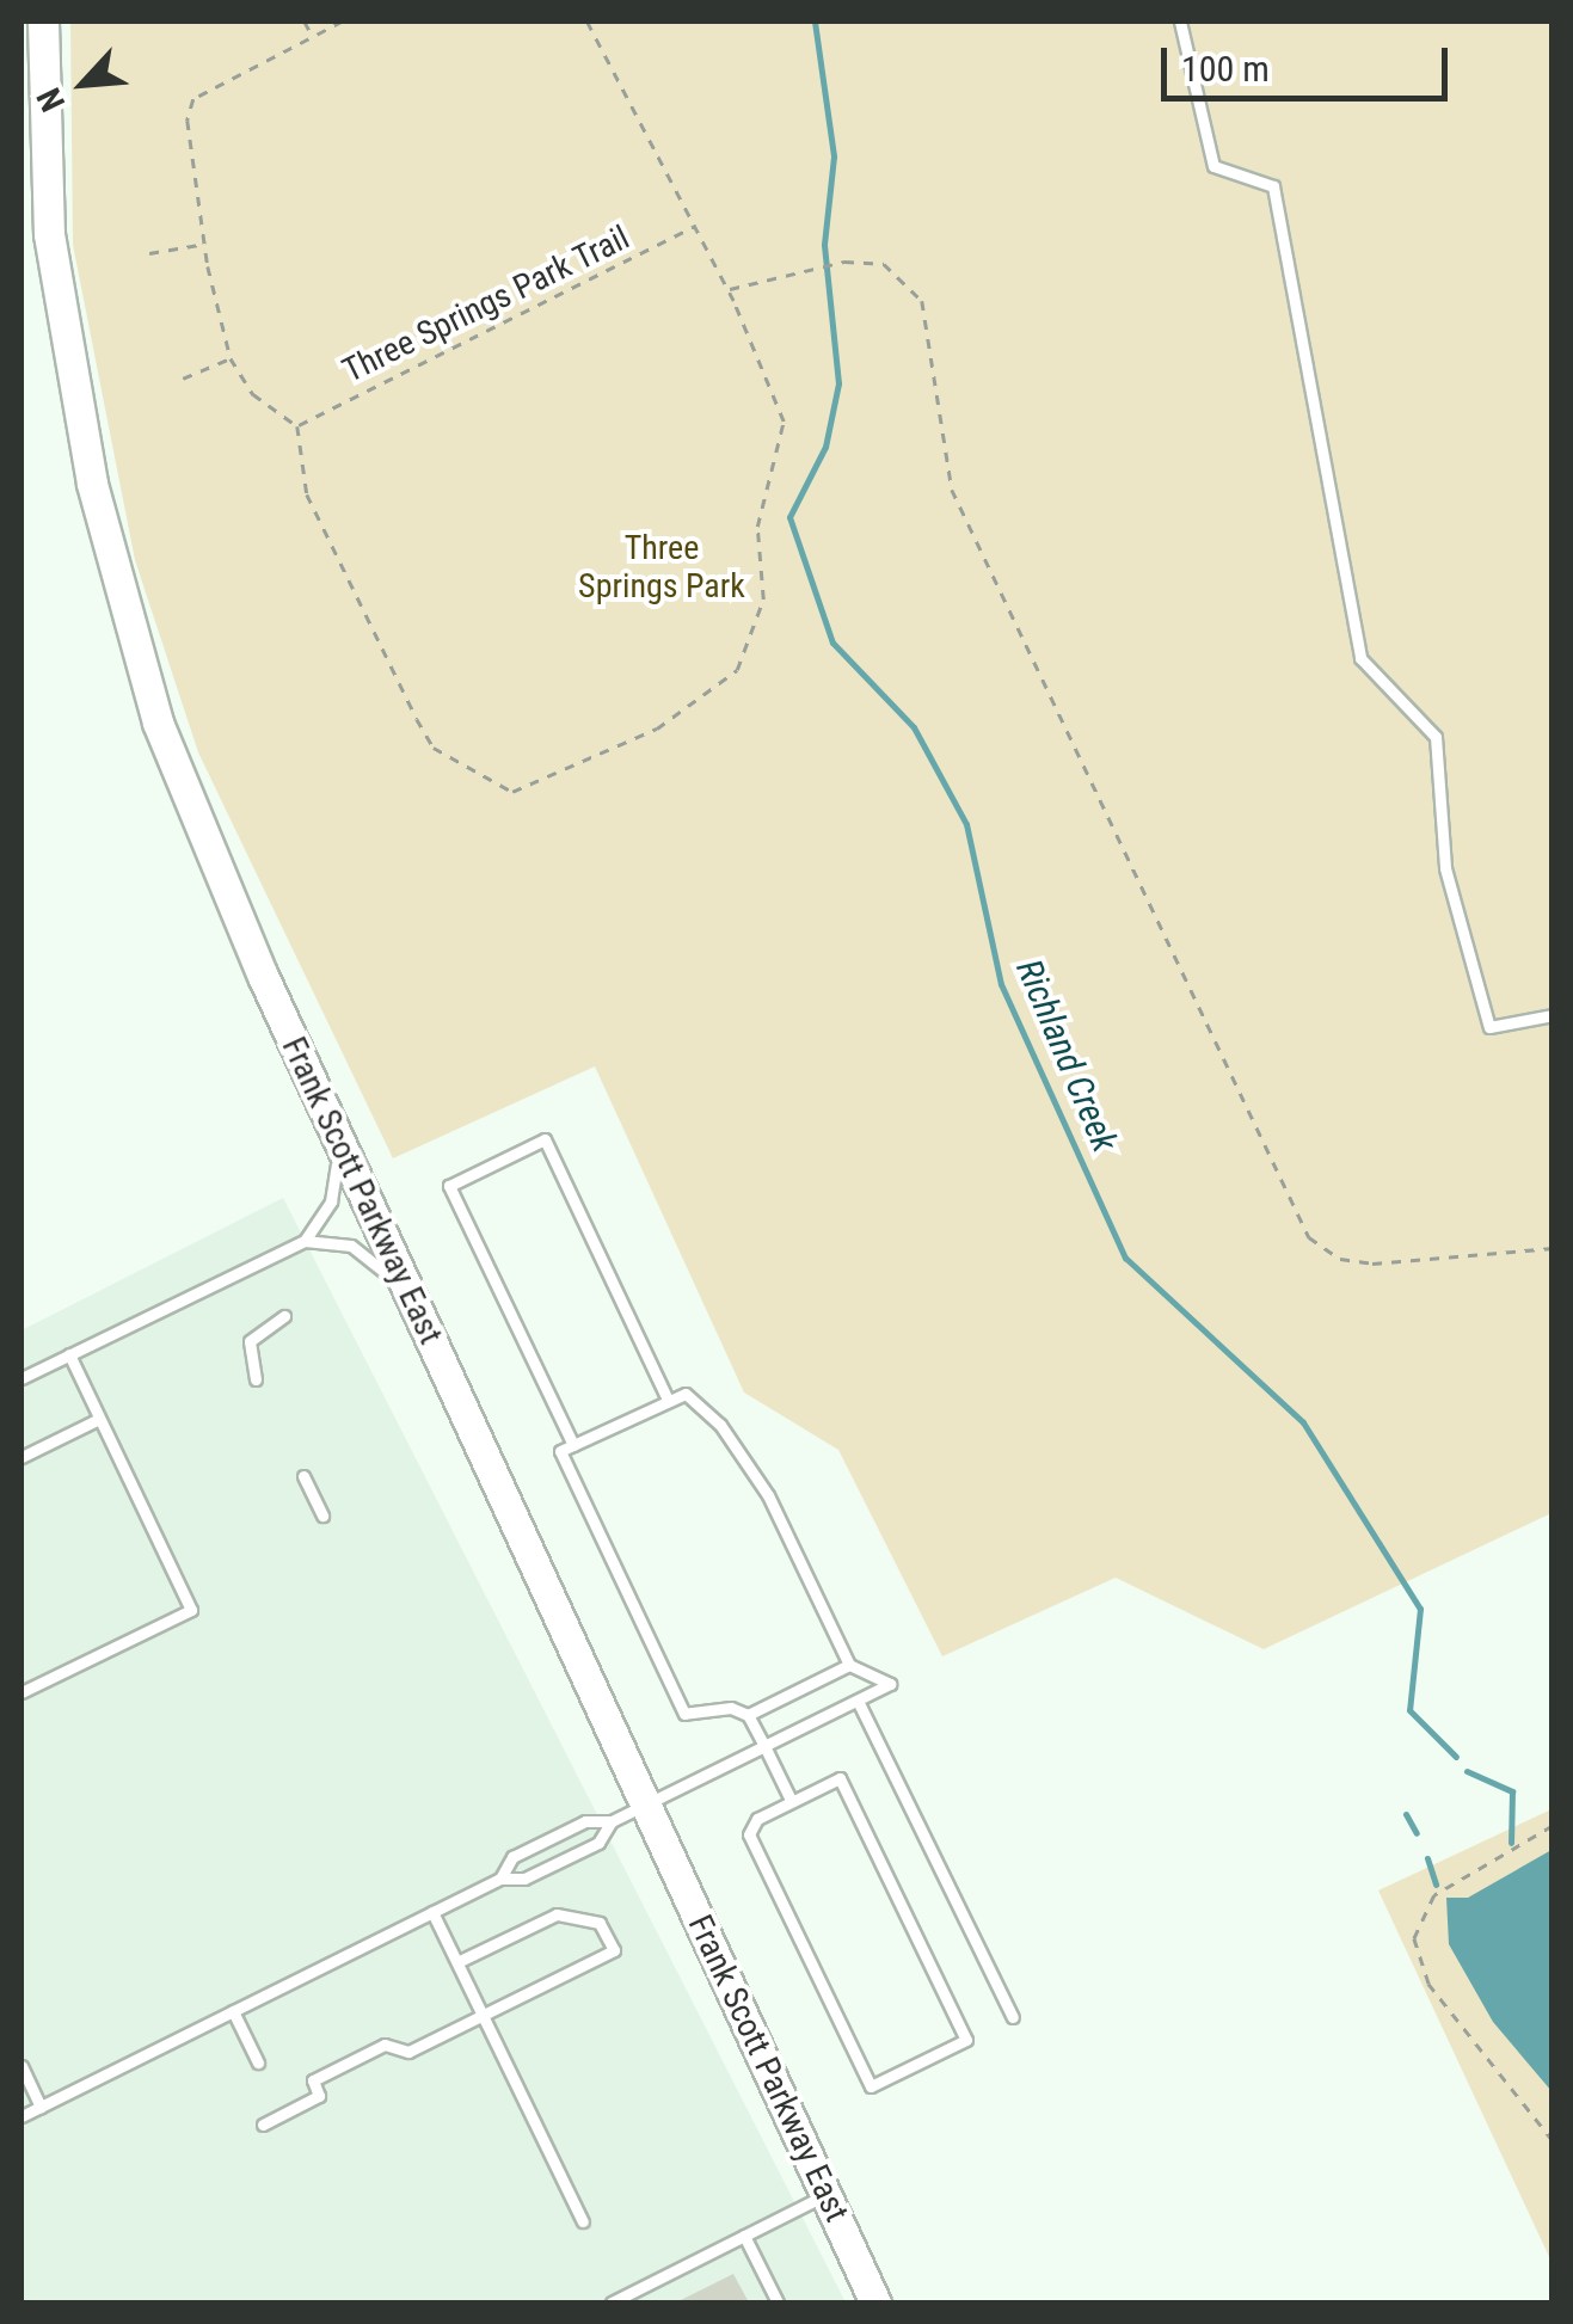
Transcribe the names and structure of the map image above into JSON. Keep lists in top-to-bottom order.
{
  "streets": {
    "main road": ["Frank Scott Parkway East"],
    "path": ["Three Springs Park Trail"]
  },
  "water": ["Richland Creek"],
  "parks": ["Three Springs Park"],
  "scale_bar": "100 m",
  "north": "bottom left"
}
